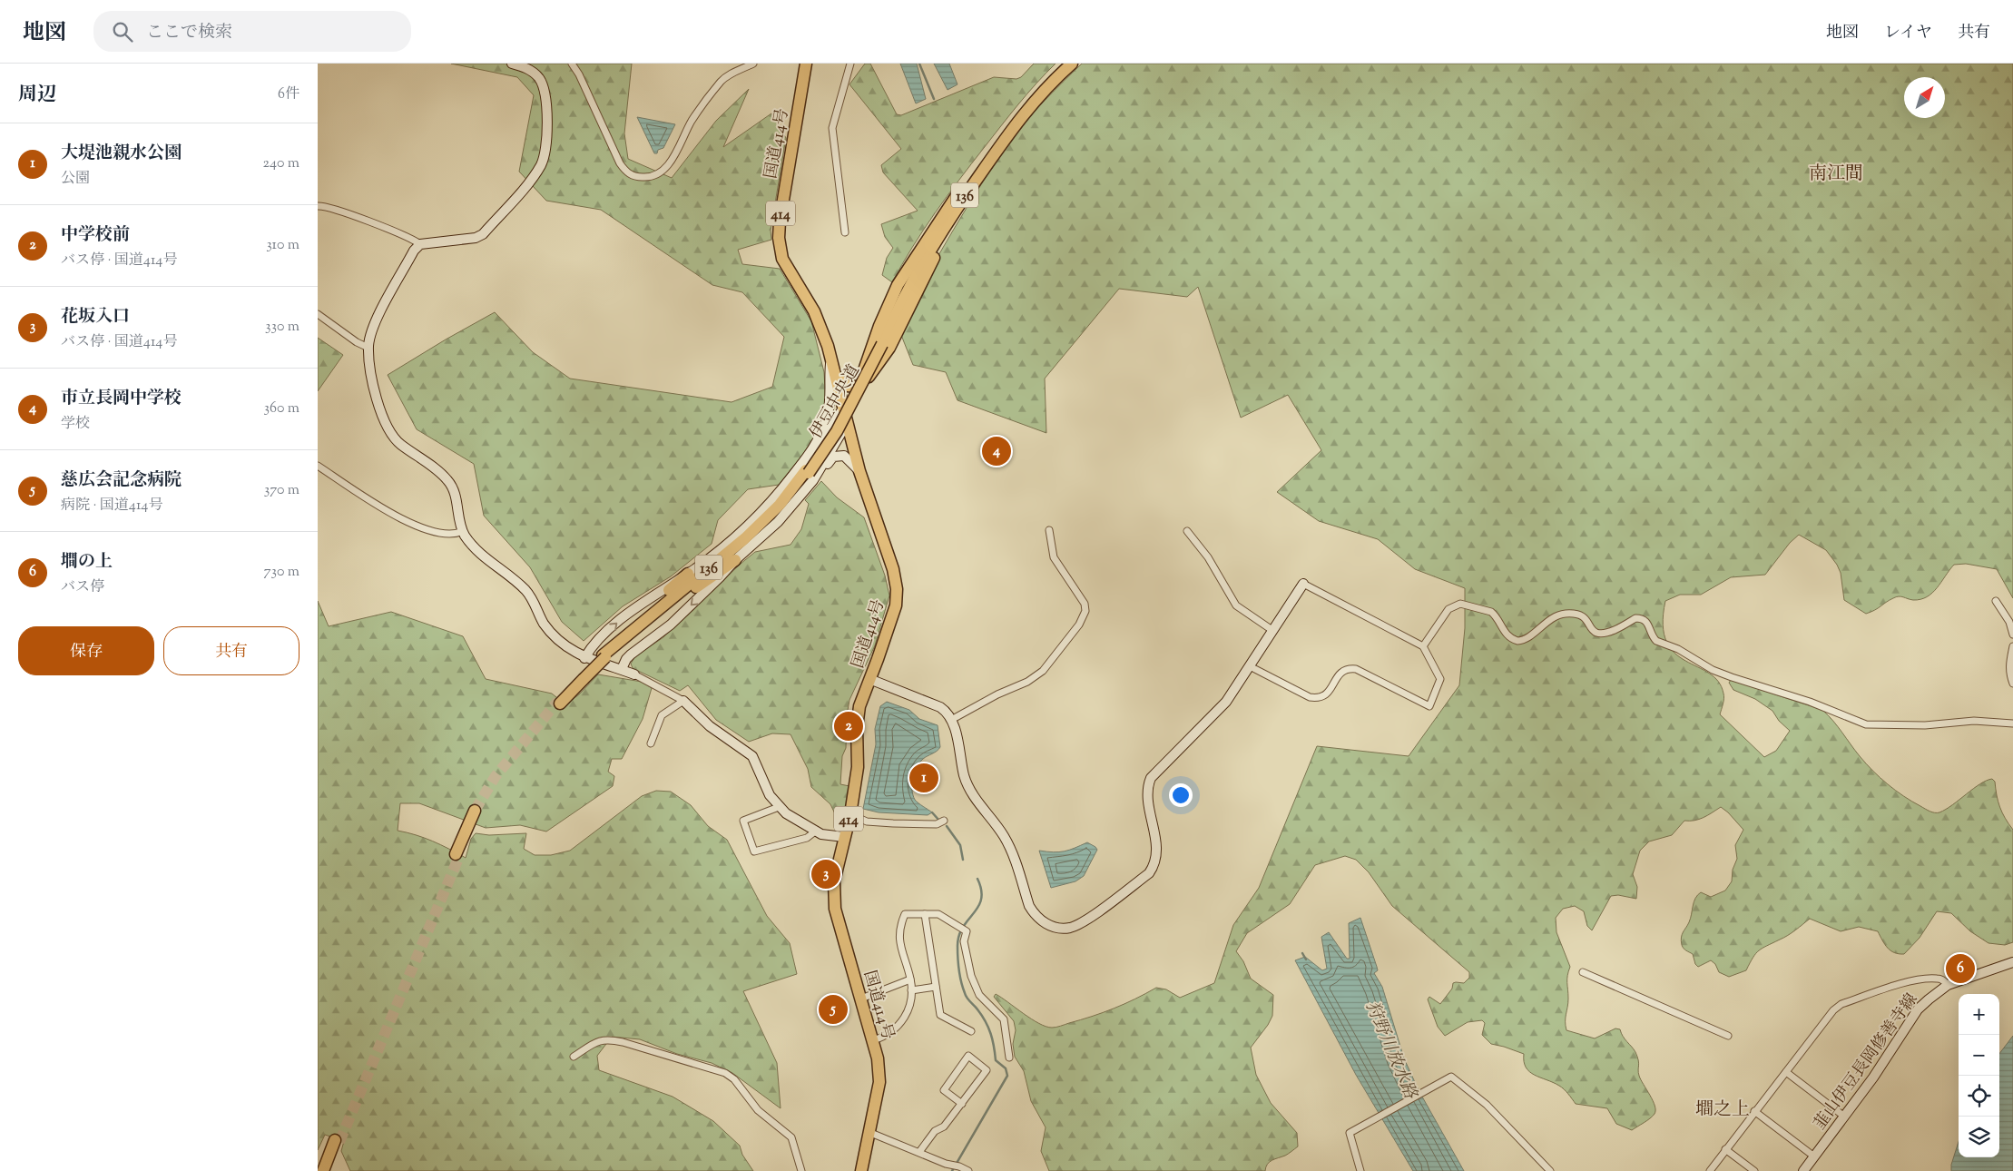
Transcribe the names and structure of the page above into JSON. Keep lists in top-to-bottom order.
{
  "streets": {
    "highway": [
      "国道414号",
      "136",
      "414",
      "伊豆中央道"
    ],
    "street": ["韮山伊豆長岡修善寺線"]
  },
  "districts": ["南江間", "墹之上"],
  "water": ["狩野川放水路"],
  "north": "top right",
  "page": {
    "header": "地図",
    "search": "ここで検索",
    "nav": ["地図", "レイヤ", "共有"],
    "heading": ["周辺", "6件"],
    "list": [
      {
        "mark": "1",
        "name": "大堤池親水公園",
        "note": "公園",
        "value": "240 m"
      },
      {
        "mark": "2",
        "name": "中学校前",
        "note": "バス停 · 国道414号",
        "value": "310 m"
      },
      {
        "mark": "3",
        "name": "花坂入口",
        "note": "バス停 · 国道414号",
        "value": "330 m"
      },
      {
        "mark": "4",
        "name": "市立長岡中学校",
        "note": "学校",
        "value": "360 m"
      },
      {
        "mark": "5",
        "name": "慈広会記念病院",
        "note": "病院 · 国道414号",
        "value": "370 m"
      },
      {
        "mark": "6",
        "name": "墹の上",
        "note": "バス停",
        "value": "730 m"
      }
    ],
    "pins": [
      "4",
      "2",
      "1",
      "3",
      "6",
      "5"
    ],
    "buttons": ["保存", "共有"],
    "map_buttons": ["+", "−"]
  }
}
